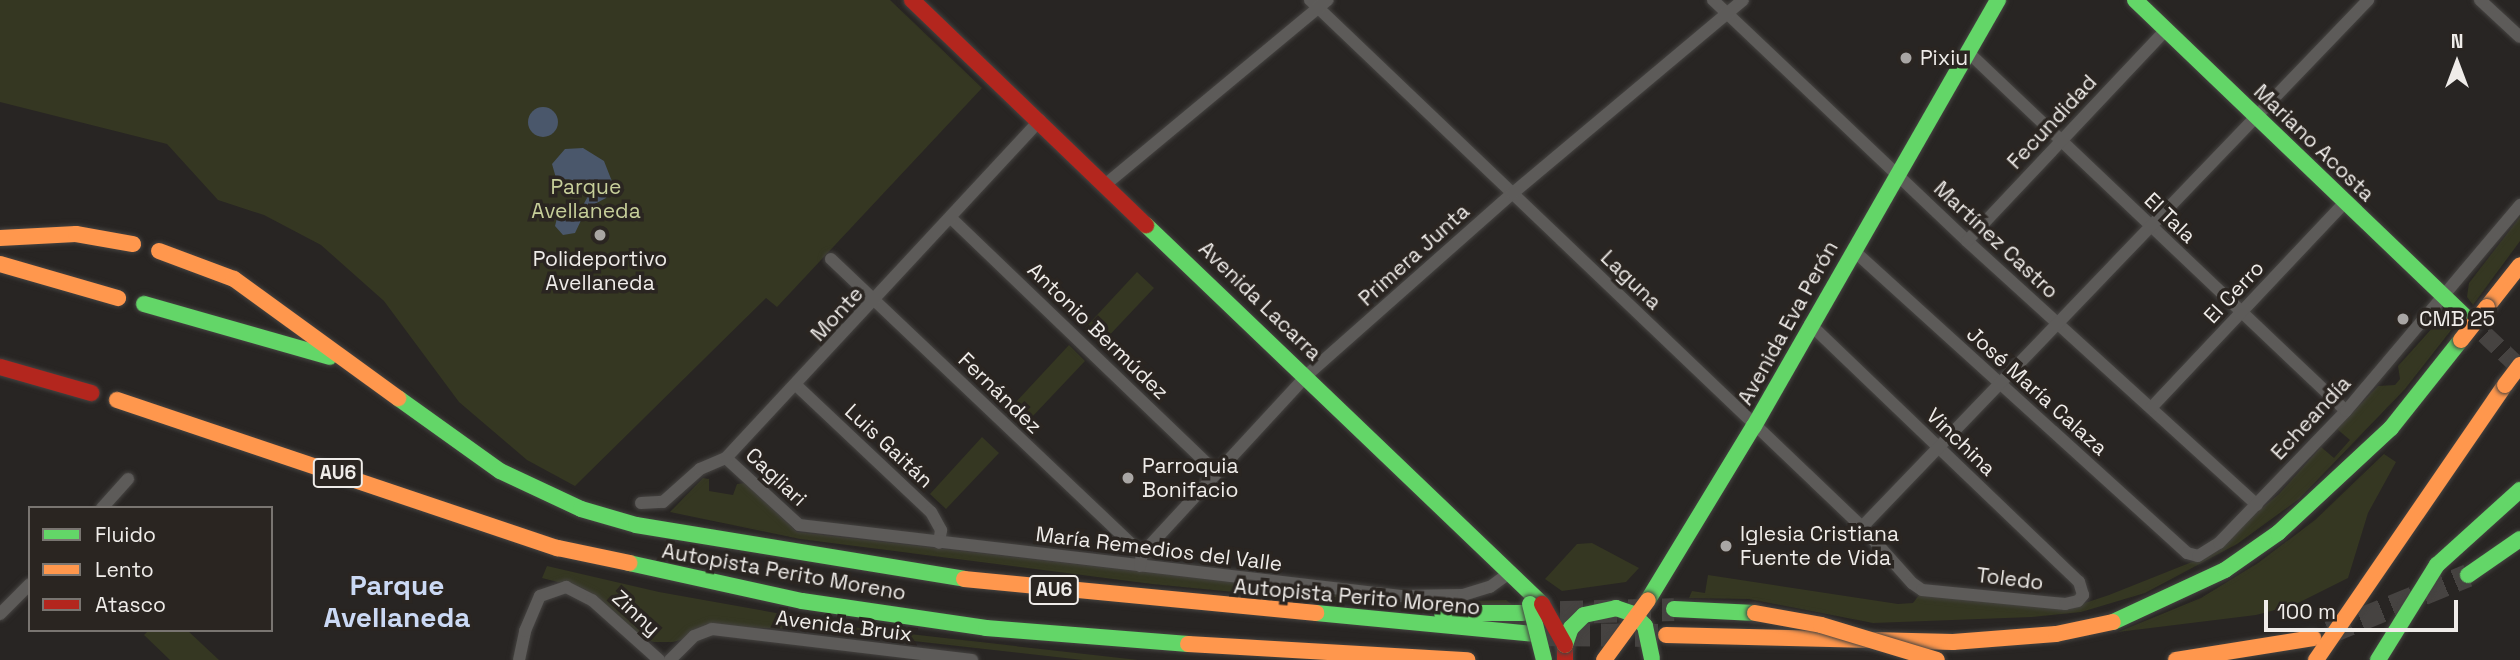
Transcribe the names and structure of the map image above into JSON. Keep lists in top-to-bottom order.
{
  "streets": {
    "main road": [
      "Mariano Acosta",
      "Avenida Lacarra",
      "Avenida Eva Perón",
      "AU6",
      "Autopista Perito Moreno"
    ],
    "street": [
      "Fecundidad",
      "El Tala",
      "Martínez Castro",
      "Primera Junta",
      "Laguna",
      "El Cerro",
      "Monte",
      "Antonio Bermúdez",
      "José María Calaza",
      "Fernández",
      "Echeandía",
      "Vinchina",
      "Luis Gaitán",
      "Cagliari",
      "María Remedios del Valle",
      "Toledo",
      "Zinny",
      "Avenida Bruix"
    ]
  },
  "crossings": [
    ["Fecundidad", "Mariano Acosta"],
    ["Fecundidad", "El Tala"],
    ["Fecundidad", "Martínez Castro"],
    ["Mariano Acosta", "El Cerro"],
    ["Mariano Acosta", "Echeandía"],
    ["El Tala", "El Cerro"],
    ["El Tala", "Avenida Eva Perón"],
    ["El Tala", "Echeandía"],
    ["Martínez Castro", "Primera Junta"],
    ["Martínez Castro", "El Cerro"],
    ["Martínez Castro", "Avenida Eva Perón"],
    ["Martínez Castro", "Echeandía"],
    ["Primera Junta", "Laguna"],
    ["Primera Junta", "Avenida Lacarra"],
    ["Primera Junta", "Antonio Bermúdez"],
    ["Primera Junta", "Fernández"],
    ["Primera Junta", "María Remedios del Valle"],
    ["Laguna", "Avenida Eva Perón"],
    ["Laguna", "Toledo"],
    ["Avenida Lacarra", "Monte"],
    ["Avenida Lacarra", "María Remedios del Valle"],
    ["Monte", "Antonio Bermúdez"],
    ["Monte", "Fernández"],
    ["Monte", "Luis Gaitán"],
    ["Monte", "Cagliari"],
    ["Avenida Eva Perón", "José María Calaza"],
    ["Avenida Eva Perón", "Vinchina"],
    ["José María Calaza", "Echeandía"],
    ["Fernández", "María Remedios del Valle"],
    ["Vinchina", "Toledo"],
    ["Luis Gaitán", "María Remedios del Valle"],
    ["Cagliari", "María Remedios del Valle"]
  ],
  "districts": ["Parque Avellaneda"],
  "parks": ["Parque Avellaneda"],
  "places": [
    "Pixiu",
    "Polideportivo Avellaneda",
    "CMB 25",
    "Parroquia Bonifacio",
    "Iglesia Cristiana Fuente de Vida"
  ],
  "legend": ["Fluido", "Lento", "Atasco"],
  "scale_bar": "100 m",
  "north": "top"
}
